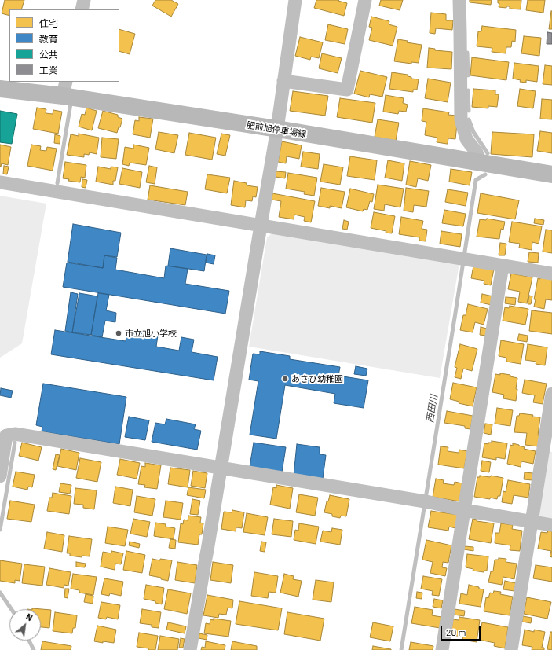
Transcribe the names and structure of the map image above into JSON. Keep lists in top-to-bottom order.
{
  "streets": {
    "main road": ["肥前旭停車場線"]
  },
  "water": ["西田川"],
  "places": ["市立旭小学校", "あさひ幼稚園"],
  "legend": [
    "住宅",
    "教育",
    "公共",
    "工業"
  ],
  "scale_bar": "20 m",
  "north": "top right"
}
